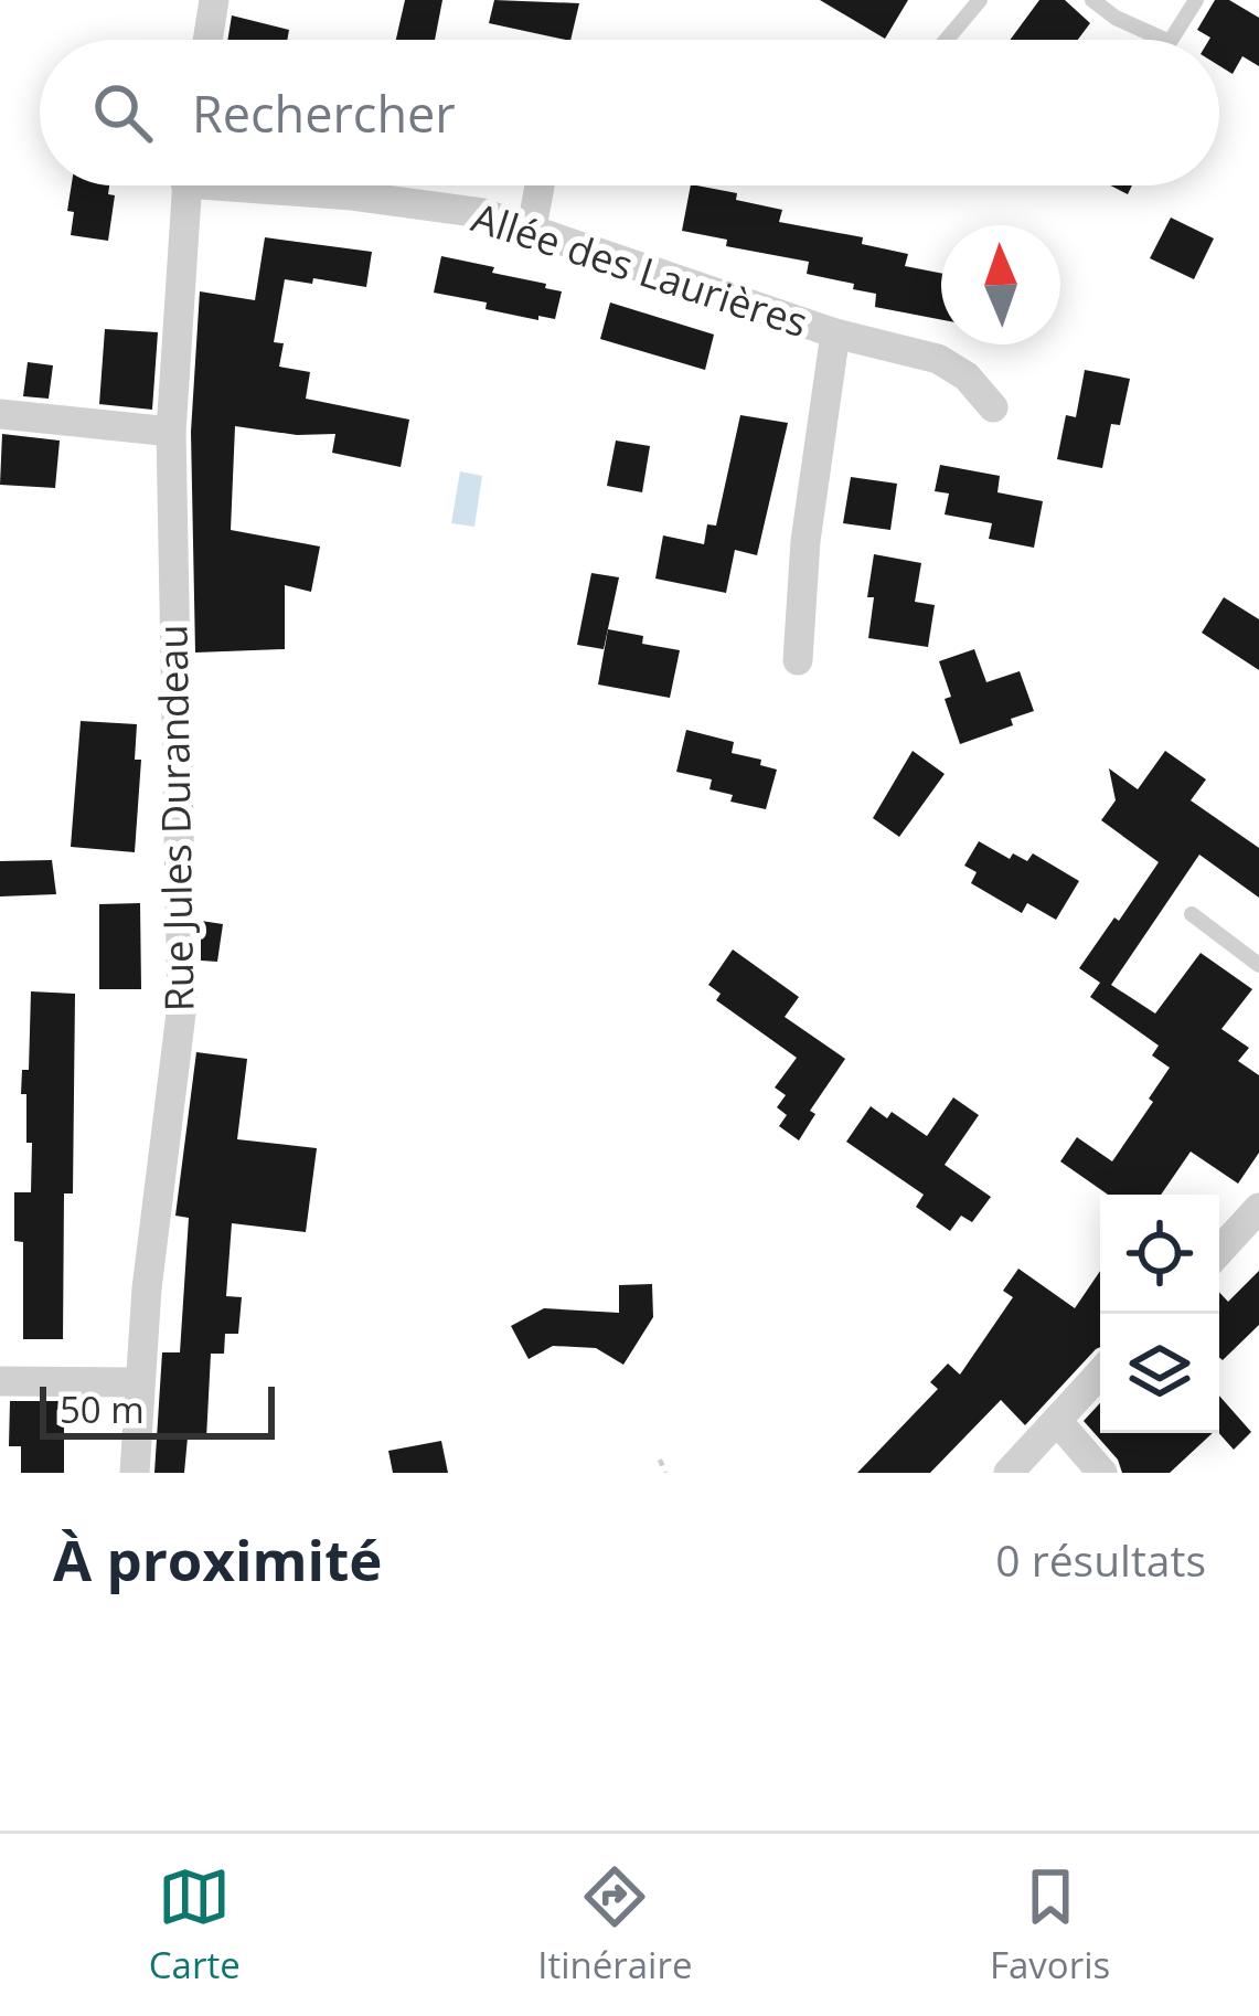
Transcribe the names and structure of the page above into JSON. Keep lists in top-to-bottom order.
{
  "streets": {
    "street": ["Allée des Laurières", "Rue Jules Durandeau"]
  },
  "scale_bar": "50 m",
  "north": "top",
  "page": {
    "search": "Rechercher",
    "scale": "50 m",
    "heading": ["À proximité", "0 résultats"],
    "nav": ["Carte", "Itinéraire", "Favoris"]
  }
}
